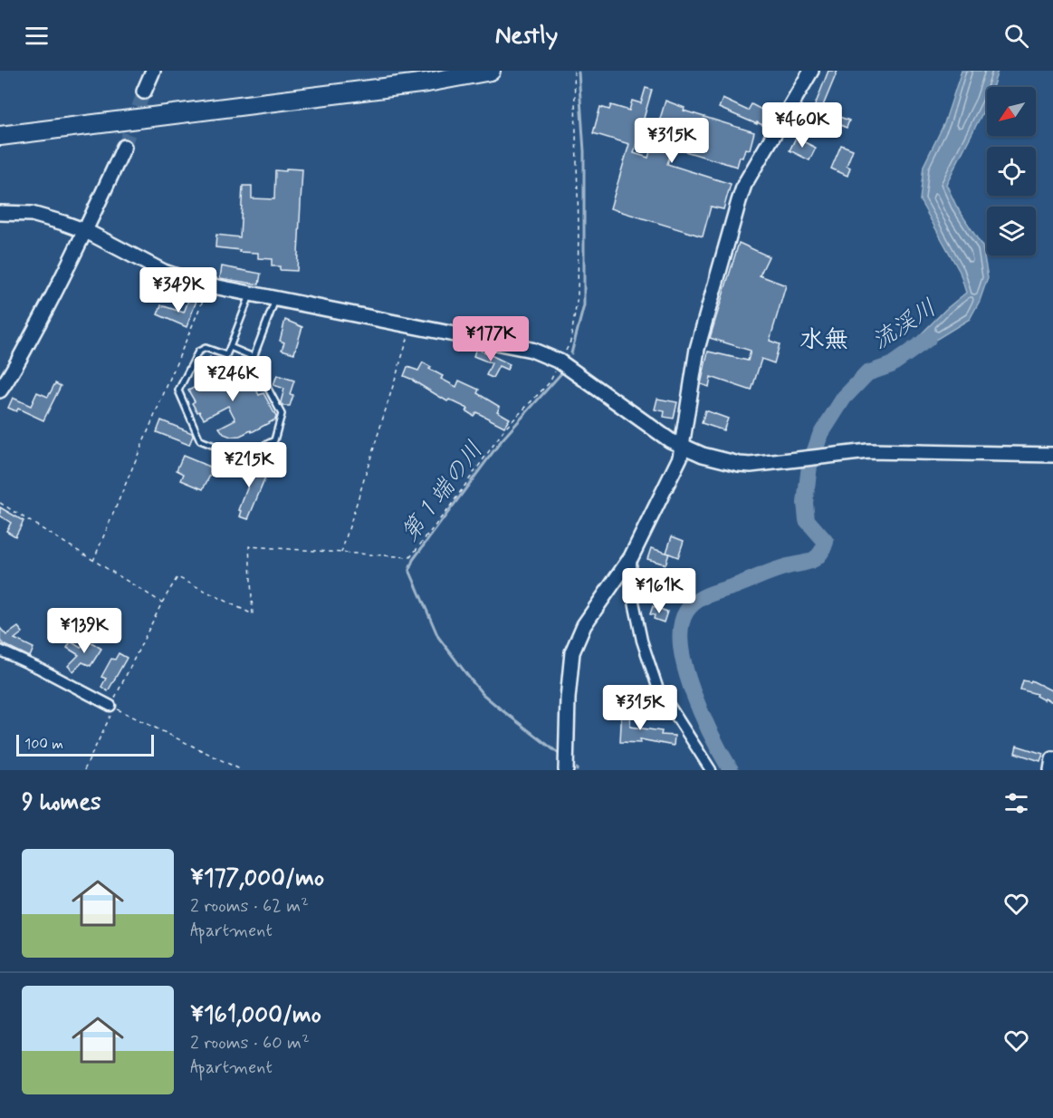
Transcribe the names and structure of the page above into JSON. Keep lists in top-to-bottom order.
{
  "districts": ["水無"],
  "water": ["流渓川", "第１端の川"],
  "scale_bar": "100 m",
  "north": "bottom left",
  "page": {
    "header": "Nestly",
    "price": [
      "¥460K",
      "¥315K",
      "¥349K",
      "¥177K",
      "¥246K",
      "¥215K",
      "¥161K",
      "¥139K",
      "¥315K"
    ],
    "scale": "100 m",
    "heading": "9 homes",
    "list": [
      {
        "name": "¥177,000/mo",
        "note": "2 rooms · 62 m² · Apartment"
      },
      {
        "name": "¥161,000/mo",
        "note": "2 rooms · 60 m² · Apartment"
      }
    ]
  }
}
